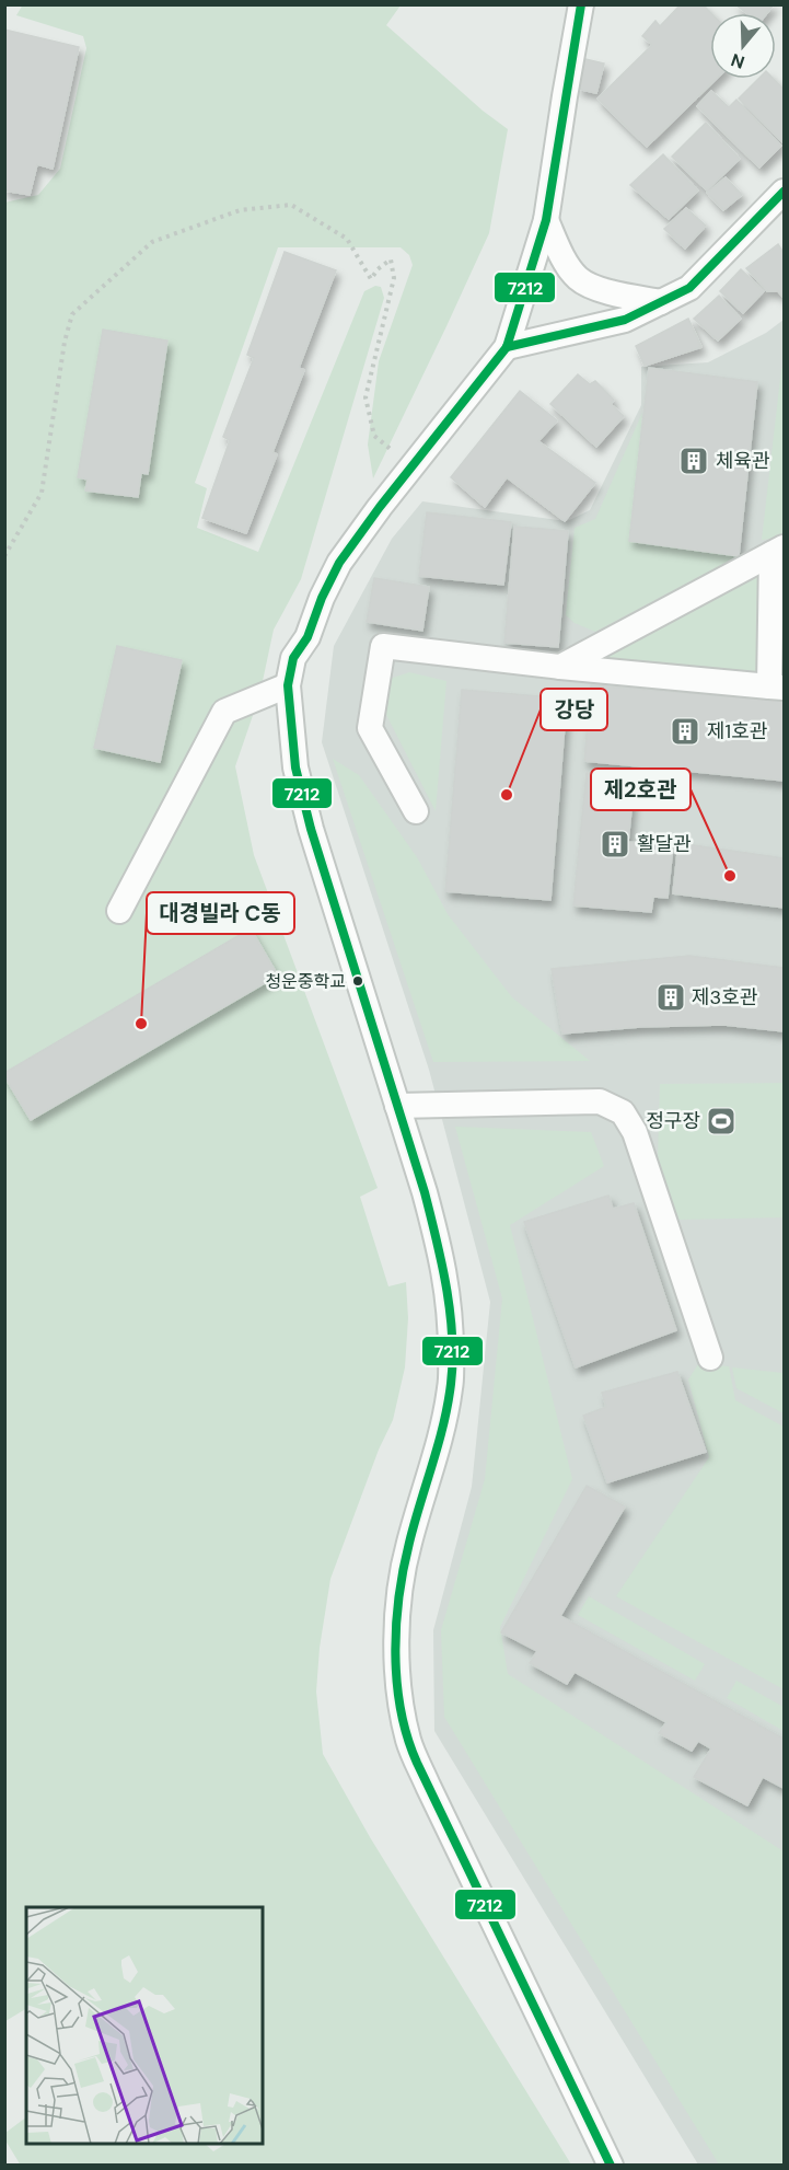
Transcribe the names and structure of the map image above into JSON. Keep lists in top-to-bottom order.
{
  "places": {
    "building": [
      "체육관",
      "제1호관",
      "활달관",
      "제3호관"
    ],
    "other": [
      "강당",
      "제2호관",
      "청운중학교",
      "대경빌라 C동"
    ],
    "sports": ["정구장"]
  },
  "lines": ["transit line 7212"],
  "north": "bottom"
}
